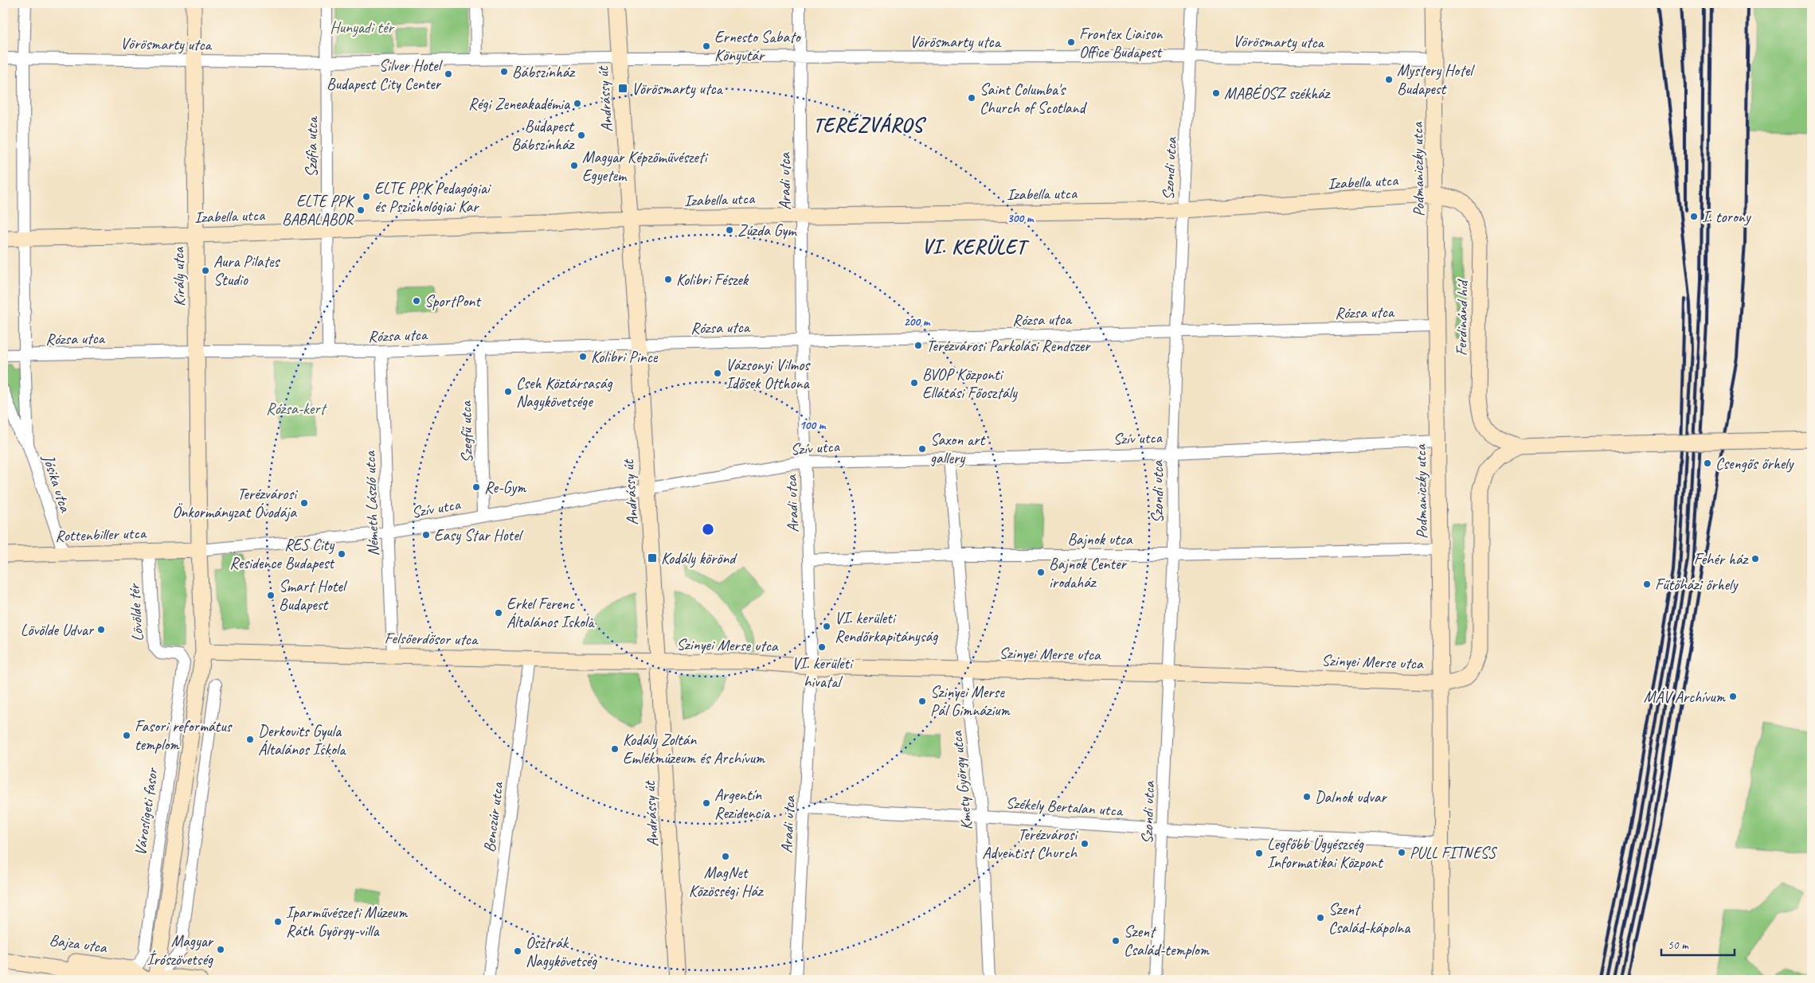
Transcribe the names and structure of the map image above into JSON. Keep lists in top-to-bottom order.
{
  "streets": {
    "street": [
      "Vörösmarty utca",
      "Andrássy út",
      "Szófia utca",
      "Szondi utca",
      "Podmaniczky utca",
      "Aradi utca",
      "Izabella utca",
      "Király utca",
      "Rózsa utca",
      "Ferdinánd híd",
      "Szegfű utca",
      "Szív utca",
      "Jósika utca",
      "Németh László utca",
      "Rottenbiller utca",
      "Bajnok utca",
      "Lövölde tér",
      "Felsőerdősor utca",
      "Szinyei Merse utca",
      "Kmety György utca",
      "Székely Bertalan utca",
      "Városligeti fasor",
      "Benczúr utca",
      "Bajza utca"
    ]
  },
  "crossings": [
    ["Vörösmarty utca", "Andrássy út"],
    ["Vörösmarty utca", "Szófia utca"],
    ["Vörösmarty utca", "Szondi utca"],
    ["Vörösmarty utca", "Podmaniczky utca"],
    ["Vörösmarty utca", "Aradi utca"],
    ["Vörösmarty utca", "Király utca"],
    ["Vörösmarty utca", "Jósika utca"],
    ["Andrássy út", "Izabella utca"],
    ["Andrássy út", "Rózsa utca"],
    ["Andrássy út", "Szív utca"],
    ["Andrássy út", "Felsőerdősor utca"],
    ["Andrássy út", "Szinyei Merse utca"],
    ["Szófia utca", "Izabella utca"],
    ["Szófia utca", "Rózsa utca"],
    ["Szondi utca", "Izabella utca"],
    ["Szondi utca", "Rózsa utca"],
    ["Szondi utca", "Szív utca"],
    ["Szondi utca", "Bajnok utca"],
    ["Szondi utca", "Szinyei Merse utca"],
    ["Szondi utca", "Székely Bertalan utca"],
    ["Podmaniczky utca", "Izabella utca"],
    ["Podmaniczky utca", "Rózsa utca"],
    ["Podmaniczky utca", "Ferdinánd híd"],
    ["Podmaniczky utca", "Szív utca"],
    ["Podmaniczky utca", "Bajnok utca"],
    ["Podmaniczky utca", "Szinyei Merse utca"],
    ["Podmaniczky utca", "Székely Bertalan utca"],
    ["Aradi utca", "Izabella utca"],
    ["Aradi utca", "Rózsa utca"],
    ["Aradi utca", "Szív utca"],
    ["Aradi utca", "Bajnok utca"],
    ["Aradi utca", "Szinyei Merse utca"],
    ["Aradi utca", "Székely Bertalan utca"],
    ["Izabella utca", "Király utca"],
    ["Izabella utca", "Ferdinánd híd"],
    ["Izabella utca", "Jósika utca"],
    ["Király utca", "Rózsa utca"],
    ["Király utca", "Szív utca"],
    ["Király utca", "Rottenbiller utca"],
    ["Rózsa utca", "Szegfű utca"],
    ["Rózsa utca", "Jósika utca"],
    ["Rózsa utca", "Németh László utca"],
    ["Ferdinánd híd", "Szinyei Merse utca"],
    ["Szegfű utca", "Szív utca"],
    ["Szív utca", "Németh László utca"],
    ["Szív utca", "Rottenbiller utca"],
    ["Szív utca", "Kmety György utca"],
    ["Jósika utca", "Rottenbiller utca"],
    ["Németh László utca", "Felsőerdősor utca"],
    ["Rottenbiller utca", "Lövölde tér"],
    ["Bajnok utca", "Kmety György utca"],
    ["Lövölde tér", "Városligeti fasor"],
    ["Felsőerdősor utca", "Szinyei Merse utca"],
    ["Felsőerdősor utca", "Benczúr utca"],
    ["Szinyei Merse utca", "Kmety György utca"],
    ["Kmety György utca", "Székely Bertalan utca"],
    ["Városligeti fasor", "Bajza utca"]
  ],
  "districts": ["TERÉZVÁROS", "VI. KERÜLET"],
  "parks": ["Hunyadi tér", "Rózsa-kert"],
  "places": {
    "other": [
      "Frontex Liaison Office Budapest",
      "Ernesto Sabato Könyvtár",
      "Bábszínház",
      "Silver Hotel Budapest City Center",
      "Mystery Hotel Budapest",
      "MABÉOSZ székház",
      "Saint Columba's Church of Scotland",
      "Régi Zeneakadémia",
      "Budapest Bábszínház",
      "Magyar Képzőművészeti Egyetem",
      "ELTE PPK Pedagógiai és Pszichológiai Kar",
      "ELTE PPK BABALABOR",
      "I. torony",
      "Zúzda Gym",
      "Aura Pilates Studio",
      "Kolibri Fészek",
      "SportPont",
      "Terézvárosi Parkolási Rendszer",
      "Kolibri Pince",
      "Vázsonyi Vilmos Idősek Otthona",
      "BVOP Központi Ellátási Főosztály",
      "Cseh Köztársaság Nagykövetsége",
      "Saxon art gallery",
      "Csengős őrhely",
      "Re-Gym",
      "Terézvárosi Önkormányzat Óvodája",
      "Easy Star Hotel",
      "RES City Residence Budapest",
      "Fehér ház",
      "Bajnok Center irodaház",
      "Fűtőházi őrhely",
      "Smart Hotel Budapest",
      "Erkel Ferenc Általános Iskola",
      "VI. kerületi Rendőrkapitányság",
      "Lövölde Udvar",
      "VI. kerületi hivatal",
      "MÁV Archívum",
      "Szinyei Merse Pál Gimnázium",
      "Fasori református templom",
      "Derkovits Gyula Általános Iskola",
      "Kodály Zoltán Emlékmúzeum és Archívum",
      "Dalnok udvar",
      "Argentín Rezidencia",
      "Terézvárosi Adventist Church",
      "PULL FITNESS",
      "Legfőbb Ügyészség Informatikai Központ",
      "MagNet Közösségi Ház",
      "Szent Család-kápolna",
      "Iparművészeti Múzeum Ráth György-villa",
      "Szent Család-templom",
      "Magyar Írószövetség",
      "Osztrák Nagykövetség"
    ],
    "transit": ["Vörösmarty utca", "Kodály körönd"]
  },
  "scale_bar": "50 m",
  "rings": ["300 m", "200 m", "100 m"]
}
